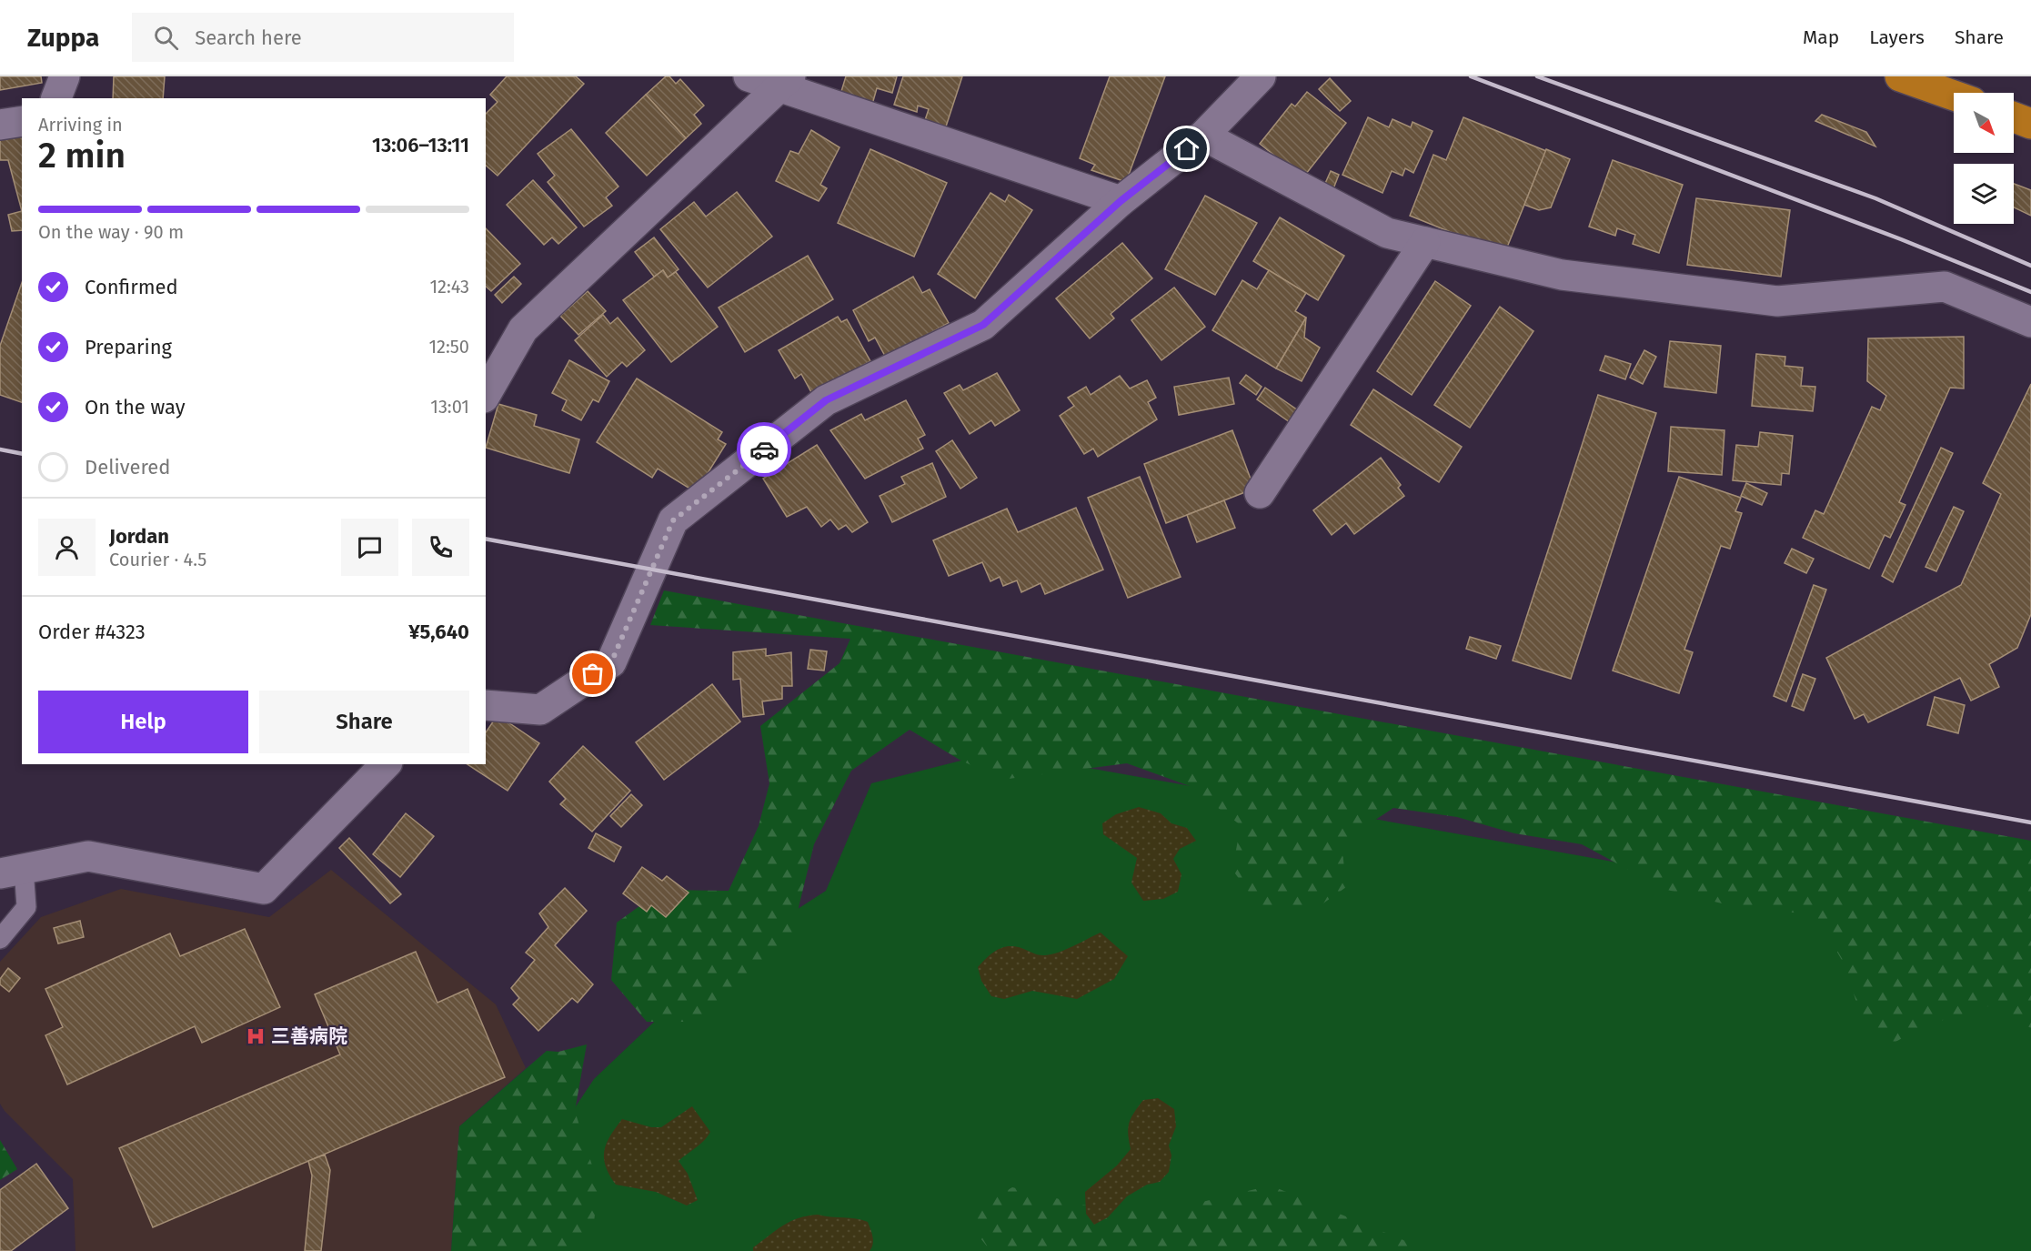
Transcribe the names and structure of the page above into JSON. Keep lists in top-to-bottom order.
{
  "places": {
    "hospital": ["三善病院"]
  },
  "north": "bottom right",
  "page": {
    "header": "Zuppa",
    "search": "Search here",
    "nav": ["Map", "Layers", "Share"],
    "heading": ["2 min", "Arriving in", "13:06–13:11"],
    "panel": [
      "Jordan",
      "Courier · 4.5",
      "Order #4323",
      "¥5,640"
    ],
    "bar": "On the way · 90 m",
    "list": [
      ["Confirmed", "12:43"],
      ["Preparing", "12:50"],
      ["On the way", "13:01"],
      "Delivered"
    ],
    "buttons": ["Help", "Share"]
  }
}
